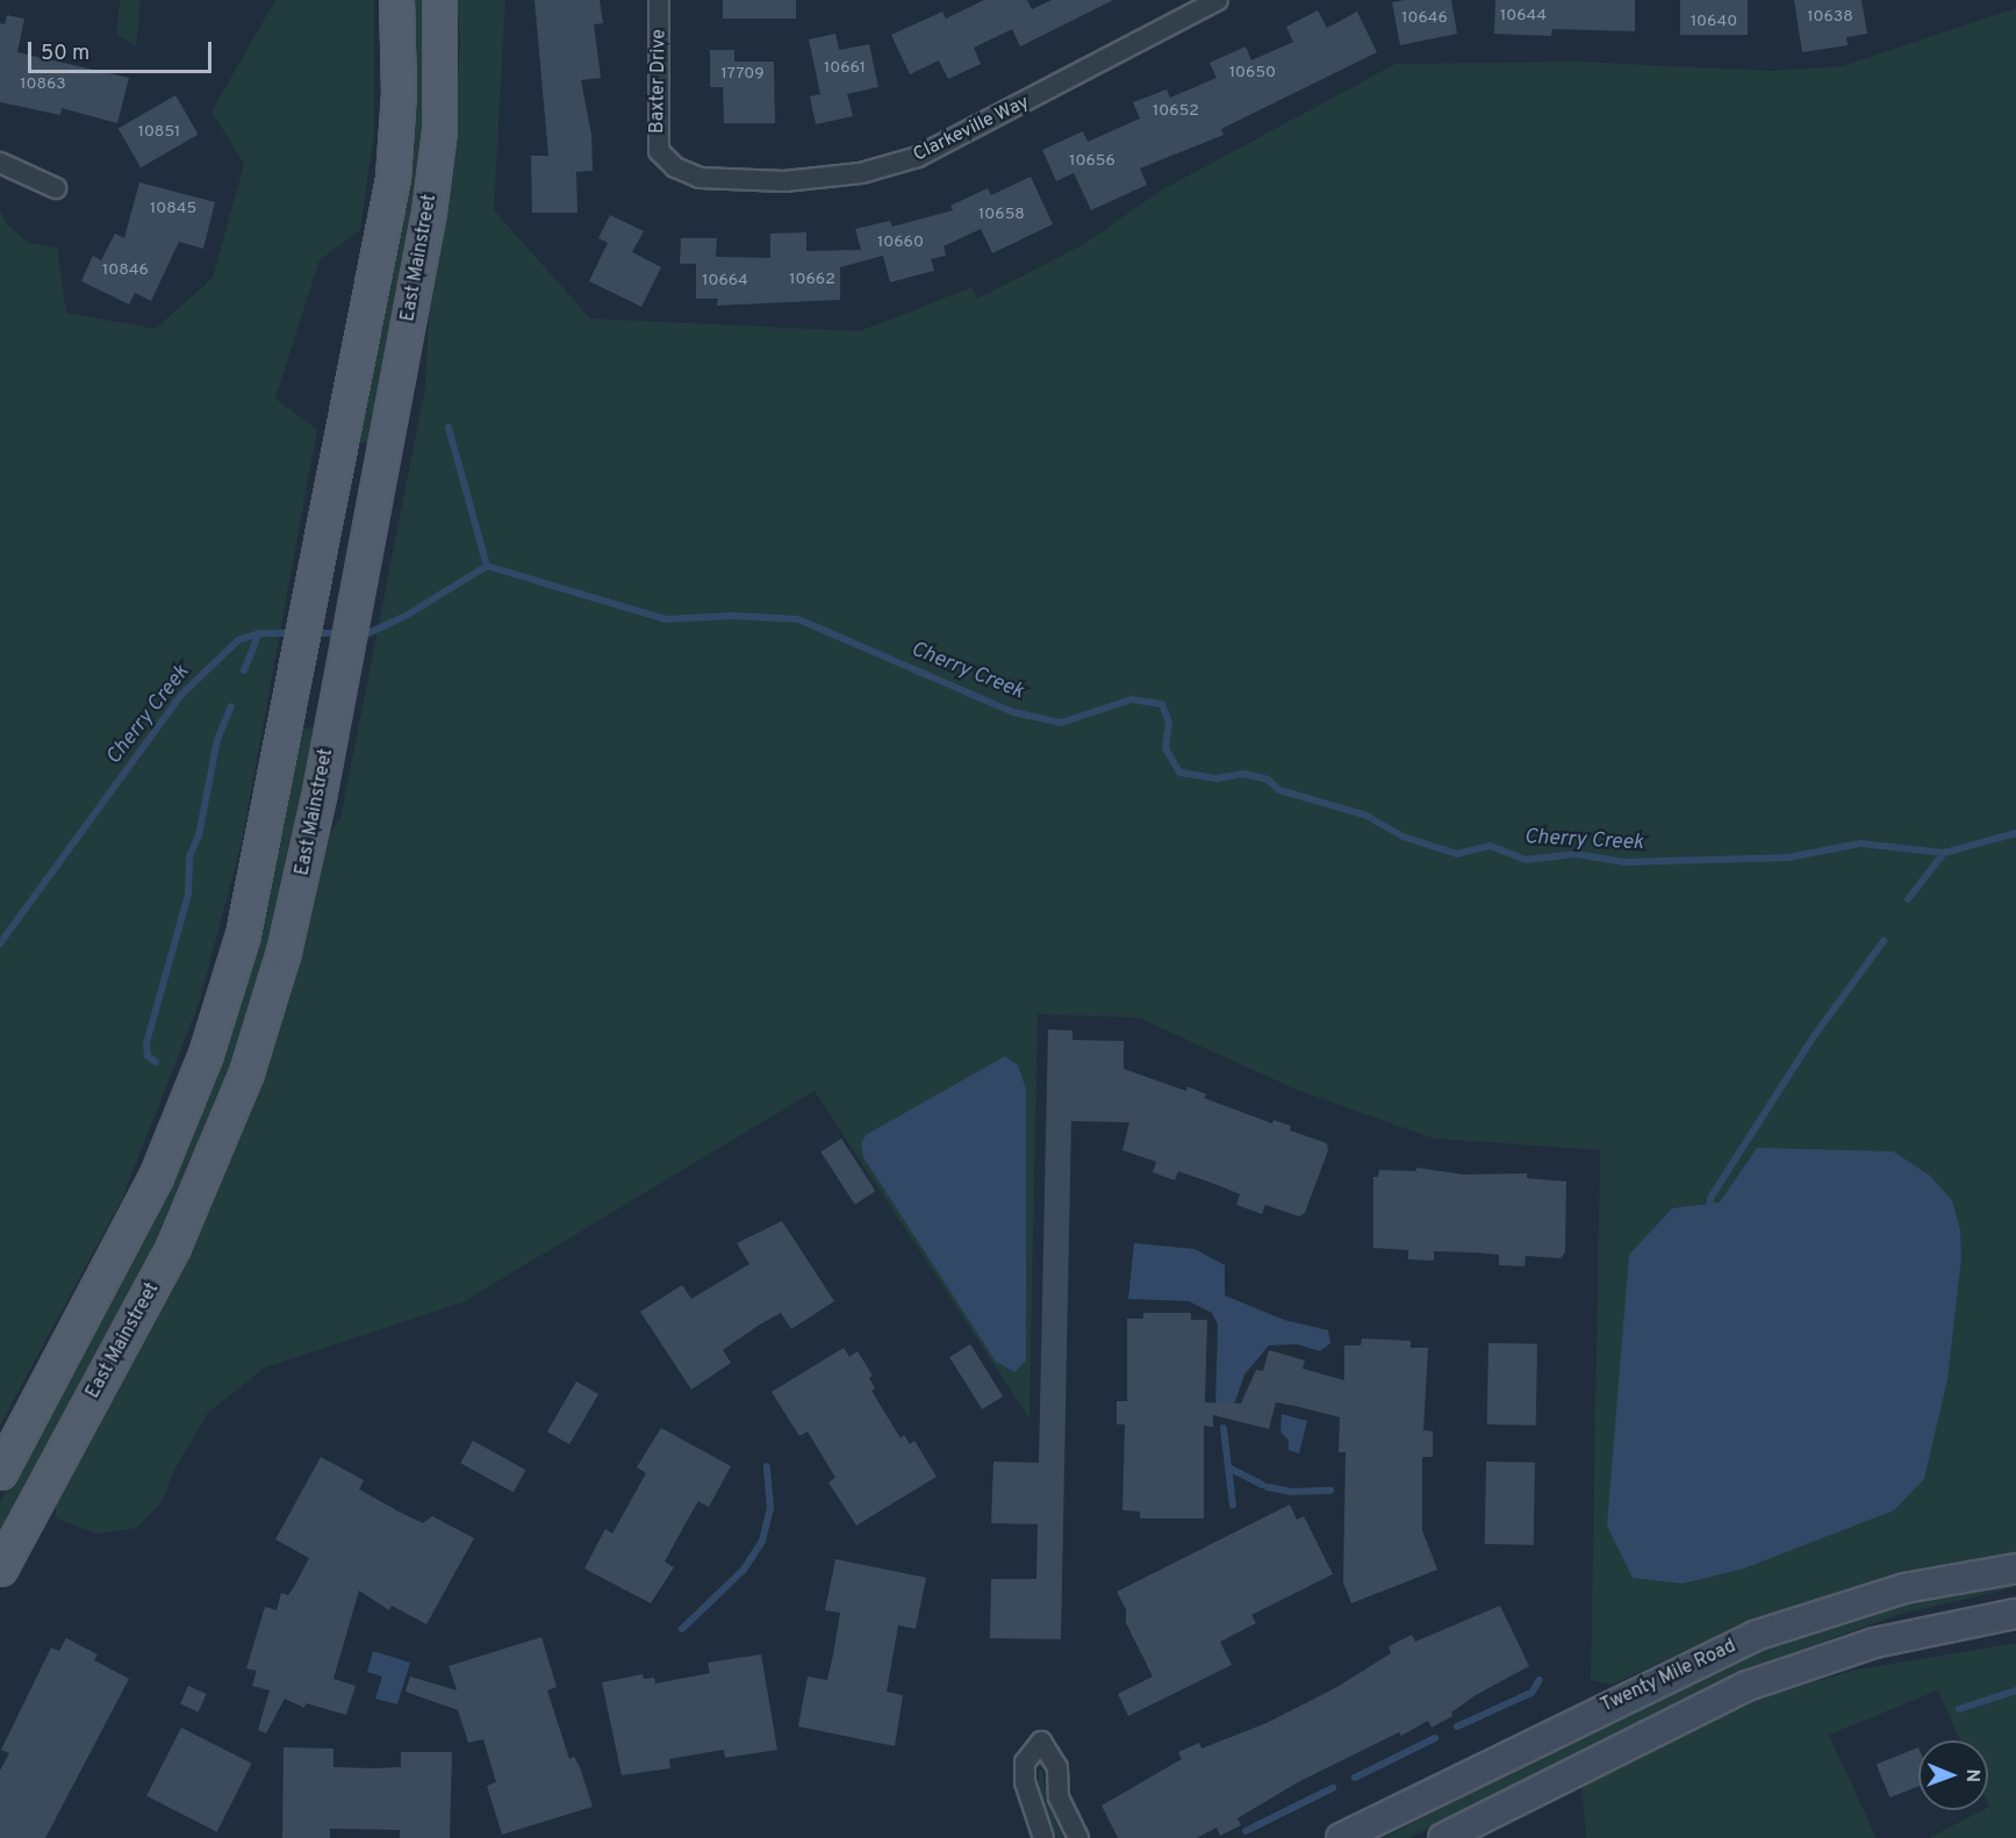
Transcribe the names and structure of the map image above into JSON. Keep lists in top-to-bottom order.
{
  "streets": {
    "main road": ["East Mainstreet", "Twenty Mile Road"],
    "street": ["Baxter Drive", "Clarkeville Way"]
  },
  "crossings": [
    ["Baxter Drive", "Clarkeville Way"]
  ],
  "water": ["Cherry Creek"],
  "house_numbers": [
    "10644",
    "10638",
    "10646",
    "10640",
    "10661",
    "10650",
    "17709",
    "10863",
    "10652",
    "10851",
    "10656",
    "10845",
    "10658",
    "10660",
    "10846",
    "10662",
    "10664"
  ],
  "scale_bar": "50 m",
  "north": "right"
}
